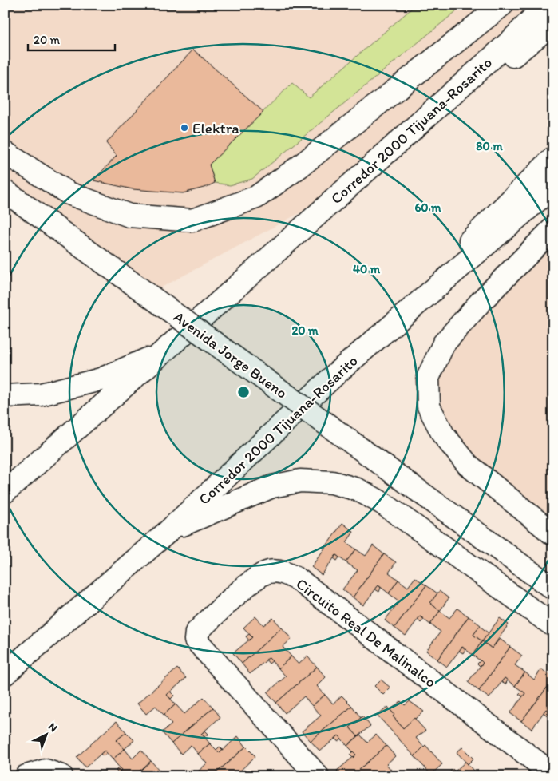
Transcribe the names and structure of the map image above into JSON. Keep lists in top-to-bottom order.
{
  "streets": {
    "main road": ["Corredor 2000 Tijuana-Rosarito", "Avenida Jorge Bueno", "Circuito Real De Malinalco"]
  },
  "places": ["Elektra"],
  "scale_bar": "20 m",
  "north": "top right",
  "rings": [
    "80 m",
    "60 m",
    "40 m",
    "20 m"
  ]
}
